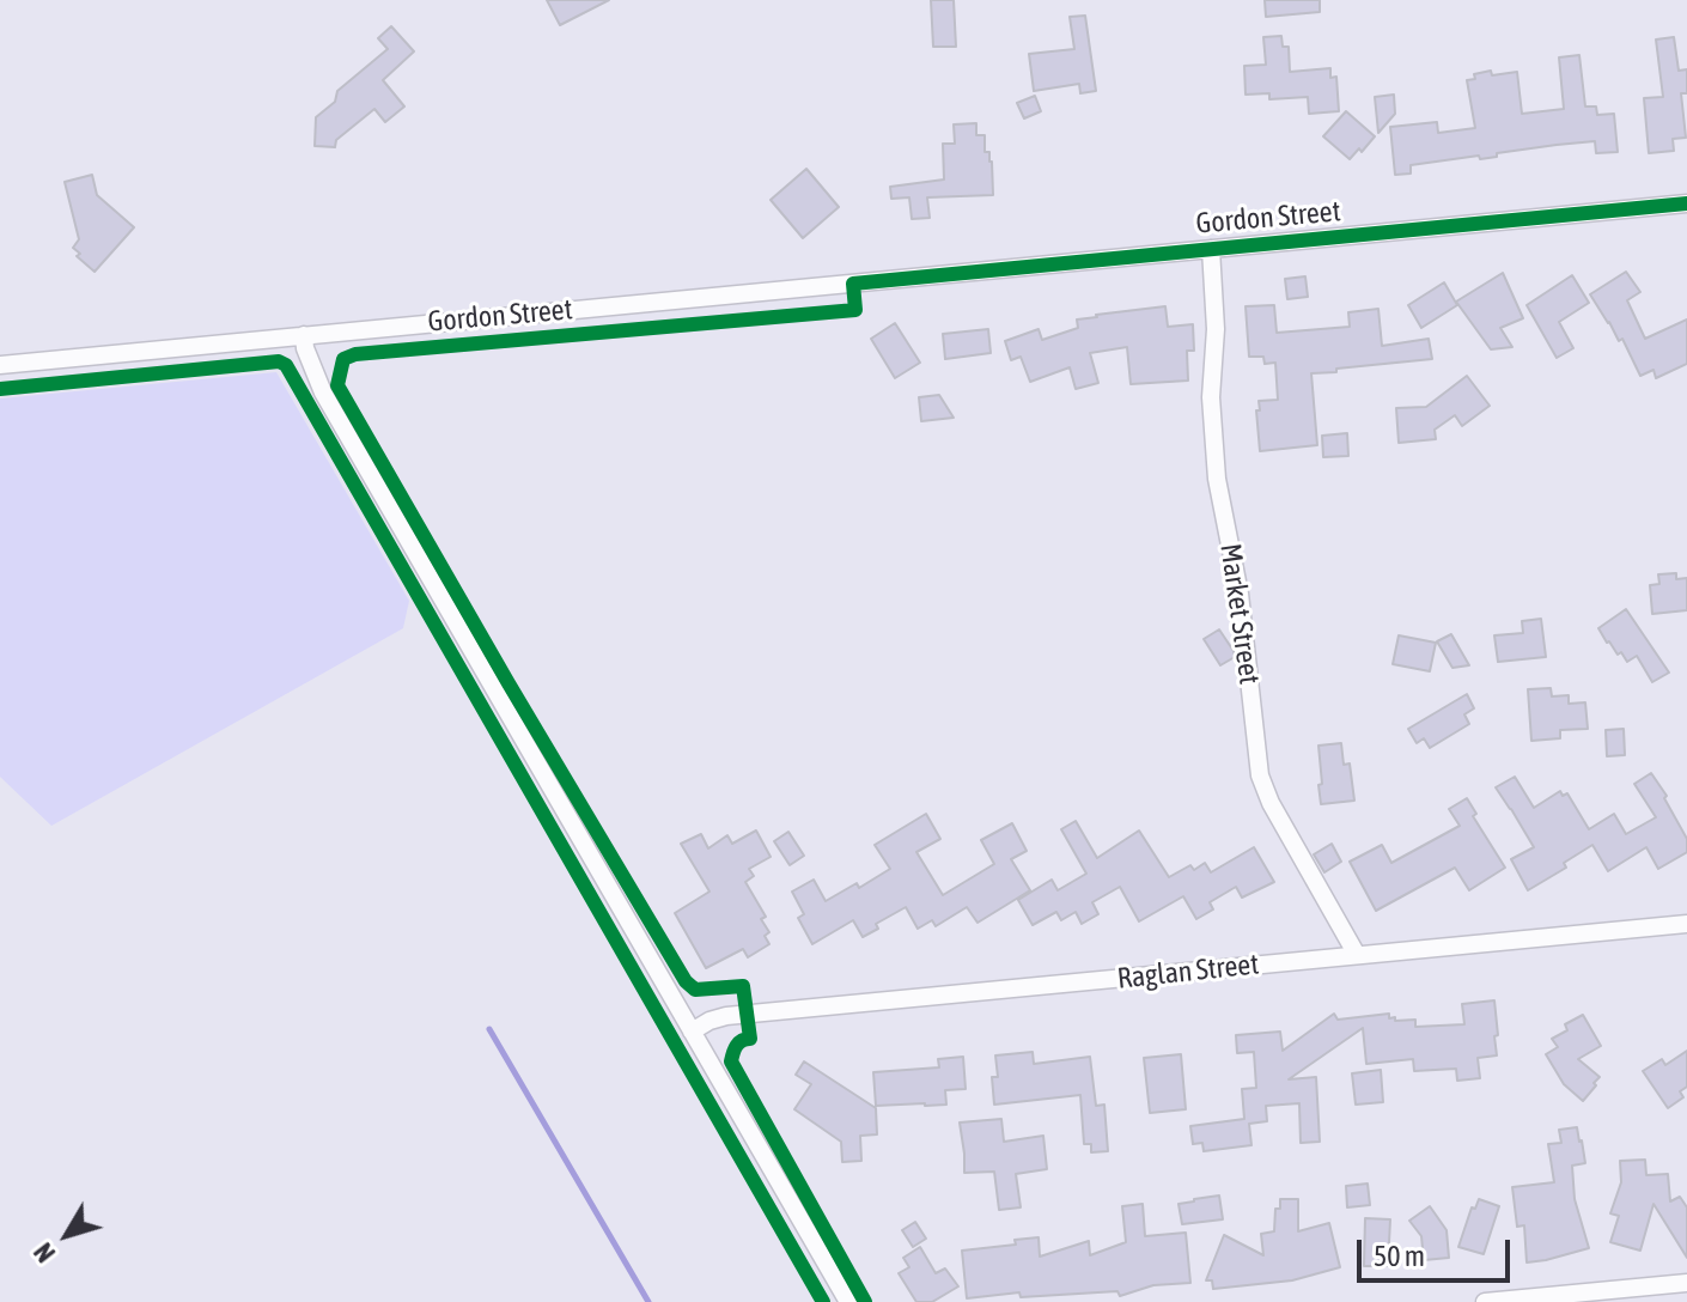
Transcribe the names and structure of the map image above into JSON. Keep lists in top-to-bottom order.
{
  "streets": {
    "street": ["Gordon Street", "Market Street", "Raglan Street"]
  },
  "crossings": [
    ["Gordon Street", "Market Street"],
    ["Market Street", "Raglan Street"]
  ],
  "scale_bar": "50 m",
  "north": "bottom left"
}
